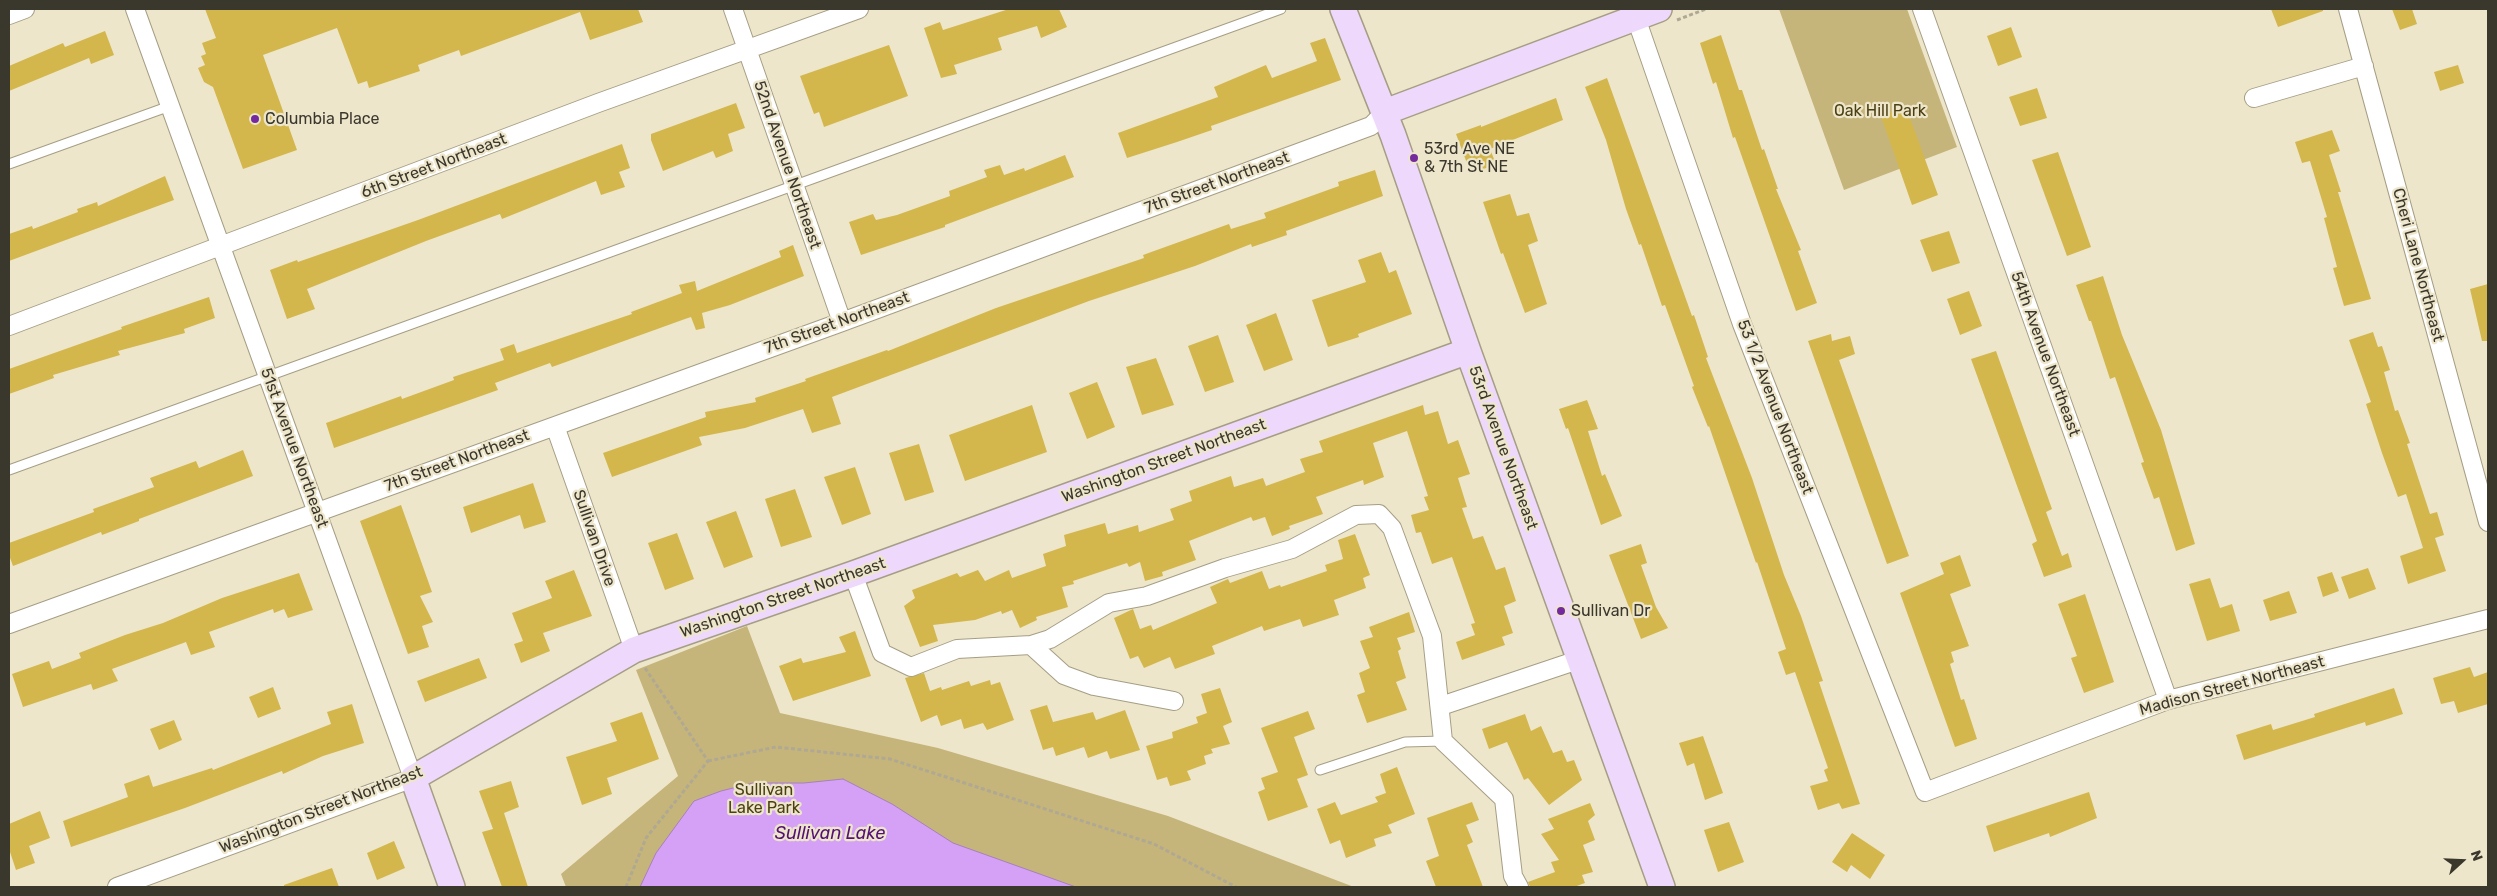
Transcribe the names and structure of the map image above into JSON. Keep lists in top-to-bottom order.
{
  "streets": {
    "street": [
      "52nd Avenue Northeast",
      "6th Street Northeast",
      "7th Street Northeast",
      "Cheri Lane Northeast",
      "54th Avenue Northeast",
      "53 1/2 Avenue Northeast",
      "51st Avenue Northeast",
      "53rd Avenue Northeast",
      "Washington Street Northeast",
      "Sullivan Drive",
      "Madison Street Northeast"
    ]
  },
  "crossings": [
    ["52nd Avenue Northeast", "6th Street Northeast"],
    ["52nd Avenue Northeast", "7th Street Northeast"],
    ["6th Street Northeast", "51st Avenue Northeast"],
    ["7th Street Northeast", "53 1/2 Avenue Northeast"],
    ["7th Street Northeast", "51st Avenue Northeast"],
    ["7th Street Northeast", "53rd Avenue Northeast"],
    ["7th Street Northeast", "Sullivan Drive"],
    ["54th Avenue Northeast", "Madison Street Northeast"],
    ["53 1/2 Avenue Northeast", "Madison Street Northeast"],
    ["51st Avenue Northeast", "Washington Street Northeast"],
    ["53rd Avenue Northeast", "Washington Street Northeast"],
    ["Washington Street Northeast", "Sullivan Drive"]
  ],
  "water": ["Sullivan Lake"],
  "parks": ["Oak Hill Park", "Sullivan Lake Park"],
  "places": ["Columbia Place", "53rd Ave NE & 7th St NE", "Sullivan Dr"],
  "north": "right"
}
